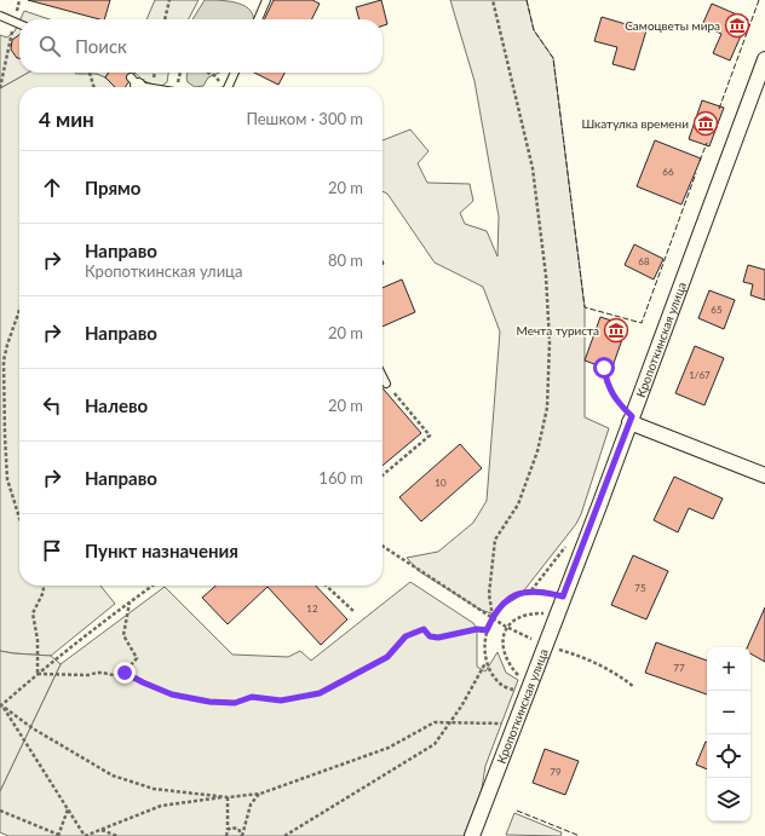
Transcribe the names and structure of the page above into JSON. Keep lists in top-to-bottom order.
{
  "streets": {
    "street": ["Кропоткинская улица"]
  },
  "places": {
    "museum": ["Самоцветы мира", "Шкатулка времени", "Мечта туриста"]
  },
  "house_numbers": [
    "66",
    "68",
    "65",
    "1/67",
    "10",
    "75",
    "12",
    "77",
    "79"
  ],
  "page": {
    "search": "Поиск",
    "heading": ["4 мин", "Пешком · 300 m"],
    "list": [
      ["Прямо", "20 m"],
      ["Направо", "Кропоткинская улица", "80 m"],
      ["Направо", "20 m"],
      ["Налево", "20 m"],
      ["Направо", "160 m"],
      "Пункт назначения"
    ],
    "map_buttons": ["+", "−"]
  }
}
